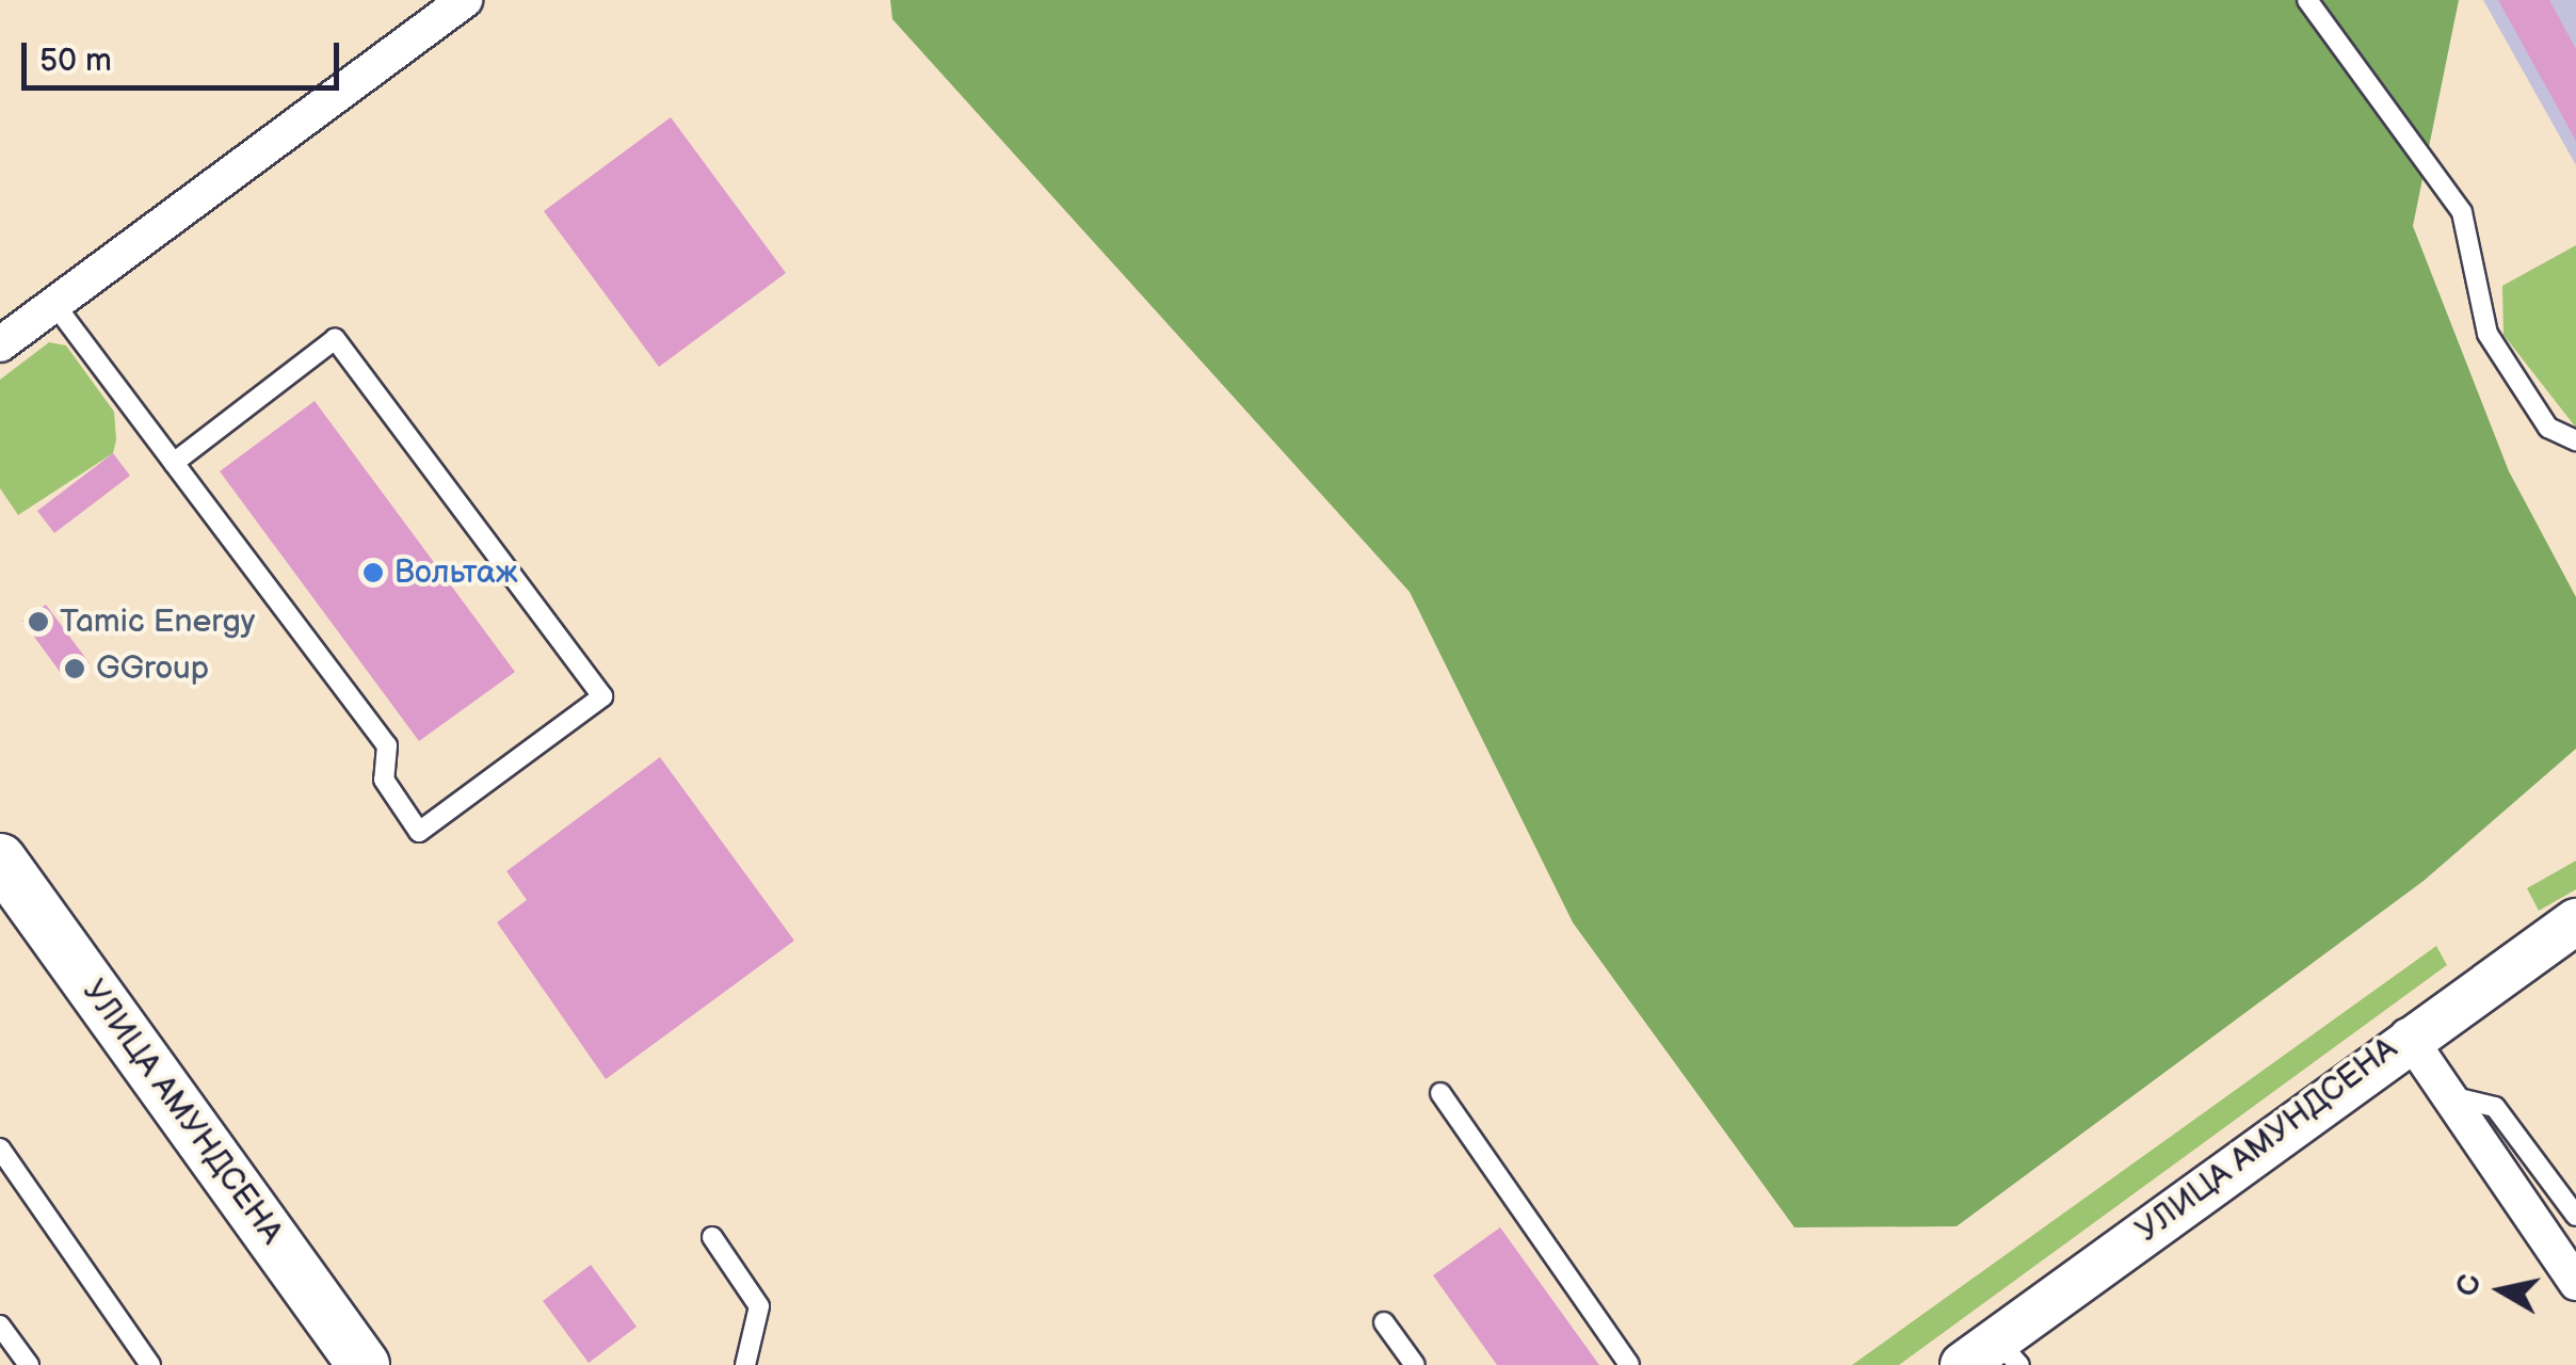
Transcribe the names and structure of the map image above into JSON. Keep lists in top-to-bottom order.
{
  "streets": {
    "main road": ["УЛИЦА АМУНДСЕНА"]
  },
  "places": ["Вольтаж", "Tamic Energy", "GGroup"],
  "scale_bar": "50 m",
  "north": "left"
}
